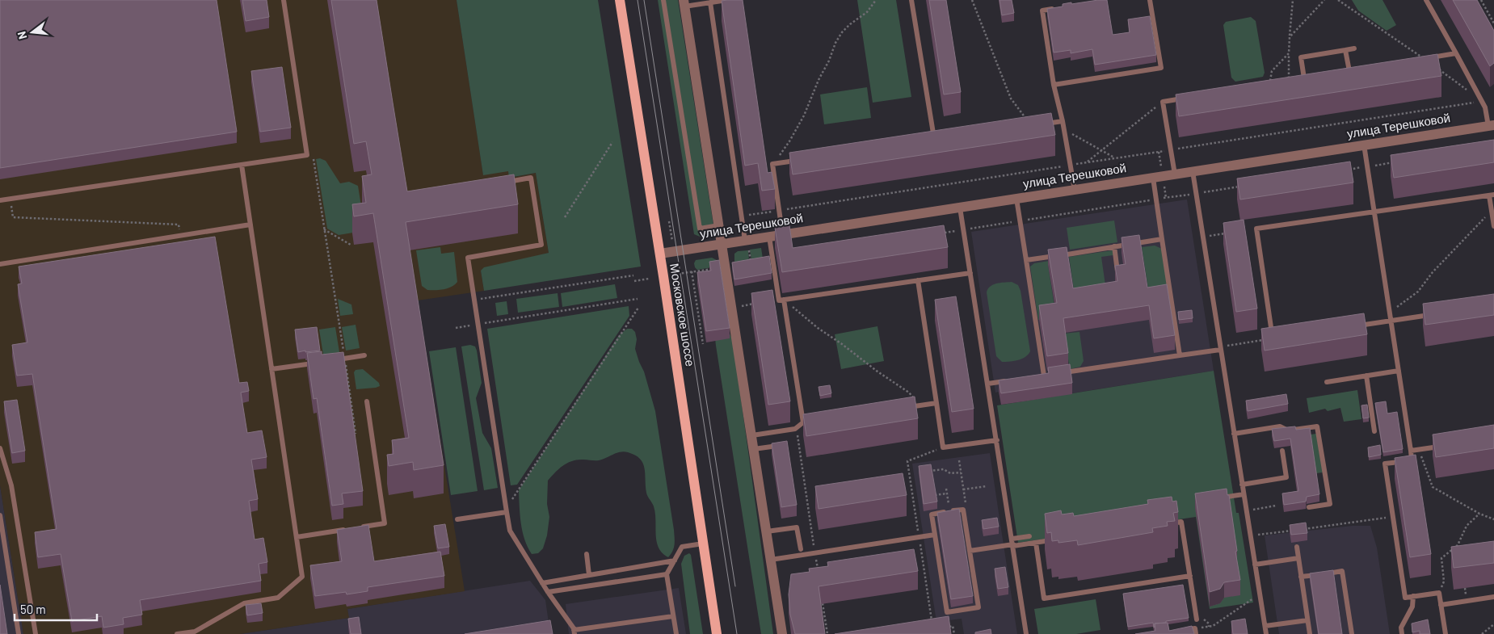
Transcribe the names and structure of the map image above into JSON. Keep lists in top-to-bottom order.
{
  "streets": {
    "main road": ["Московское шоссе"],
    "street": ["улица Терешковой"]
  },
  "crossings": [
    ["улица Терешковой", "Московское шоссе"]
  ],
  "scale_bar": "50 m",
  "north": "left"
}
